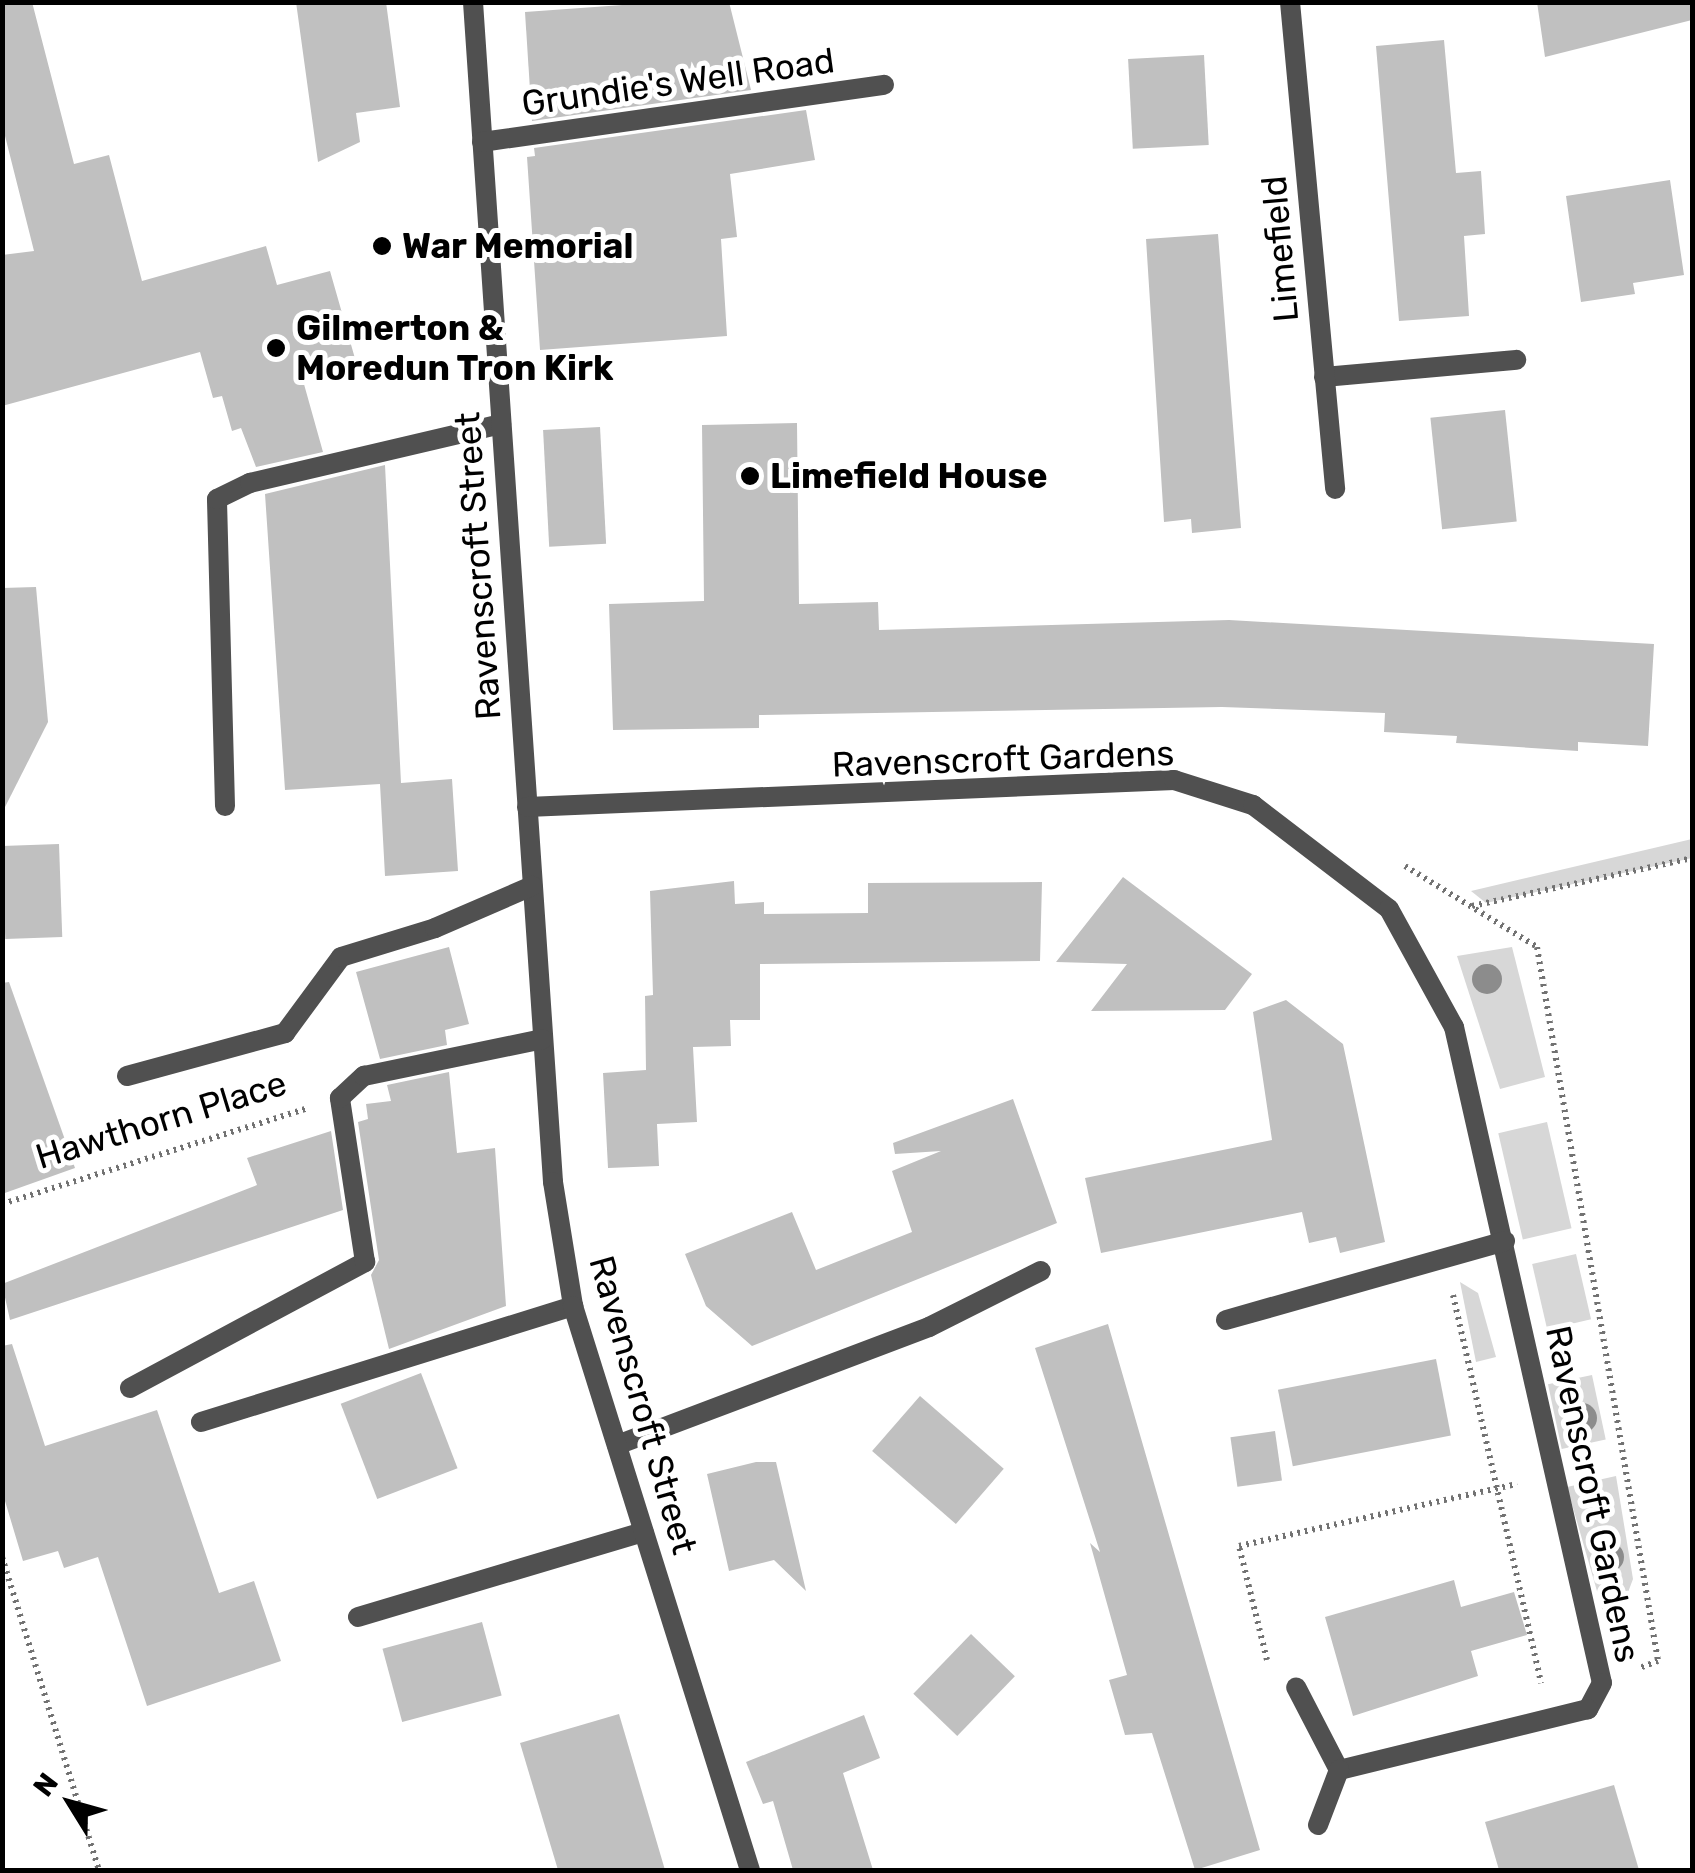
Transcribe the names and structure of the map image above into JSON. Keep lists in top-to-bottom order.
{
  "streets": {
    "street": [
      "Grundie's Well Road",
      "Limefield",
      "Ravenscroft Street",
      "Ravenscroft Gardens",
      "Hawthorn Place"
    ]
  },
  "crossings": [
    ["Grundie's Well Road", "Ravenscroft Street"],
    ["Ravenscroft Street", "Ravenscroft Gardens"],
    ["Ravenscroft Street", "Hawthorn Place"]
  ],
  "places": ["War Memorial", "Gilmerton & Moredun Tron Kirk", "Limefield House"],
  "north": "top left"
}
